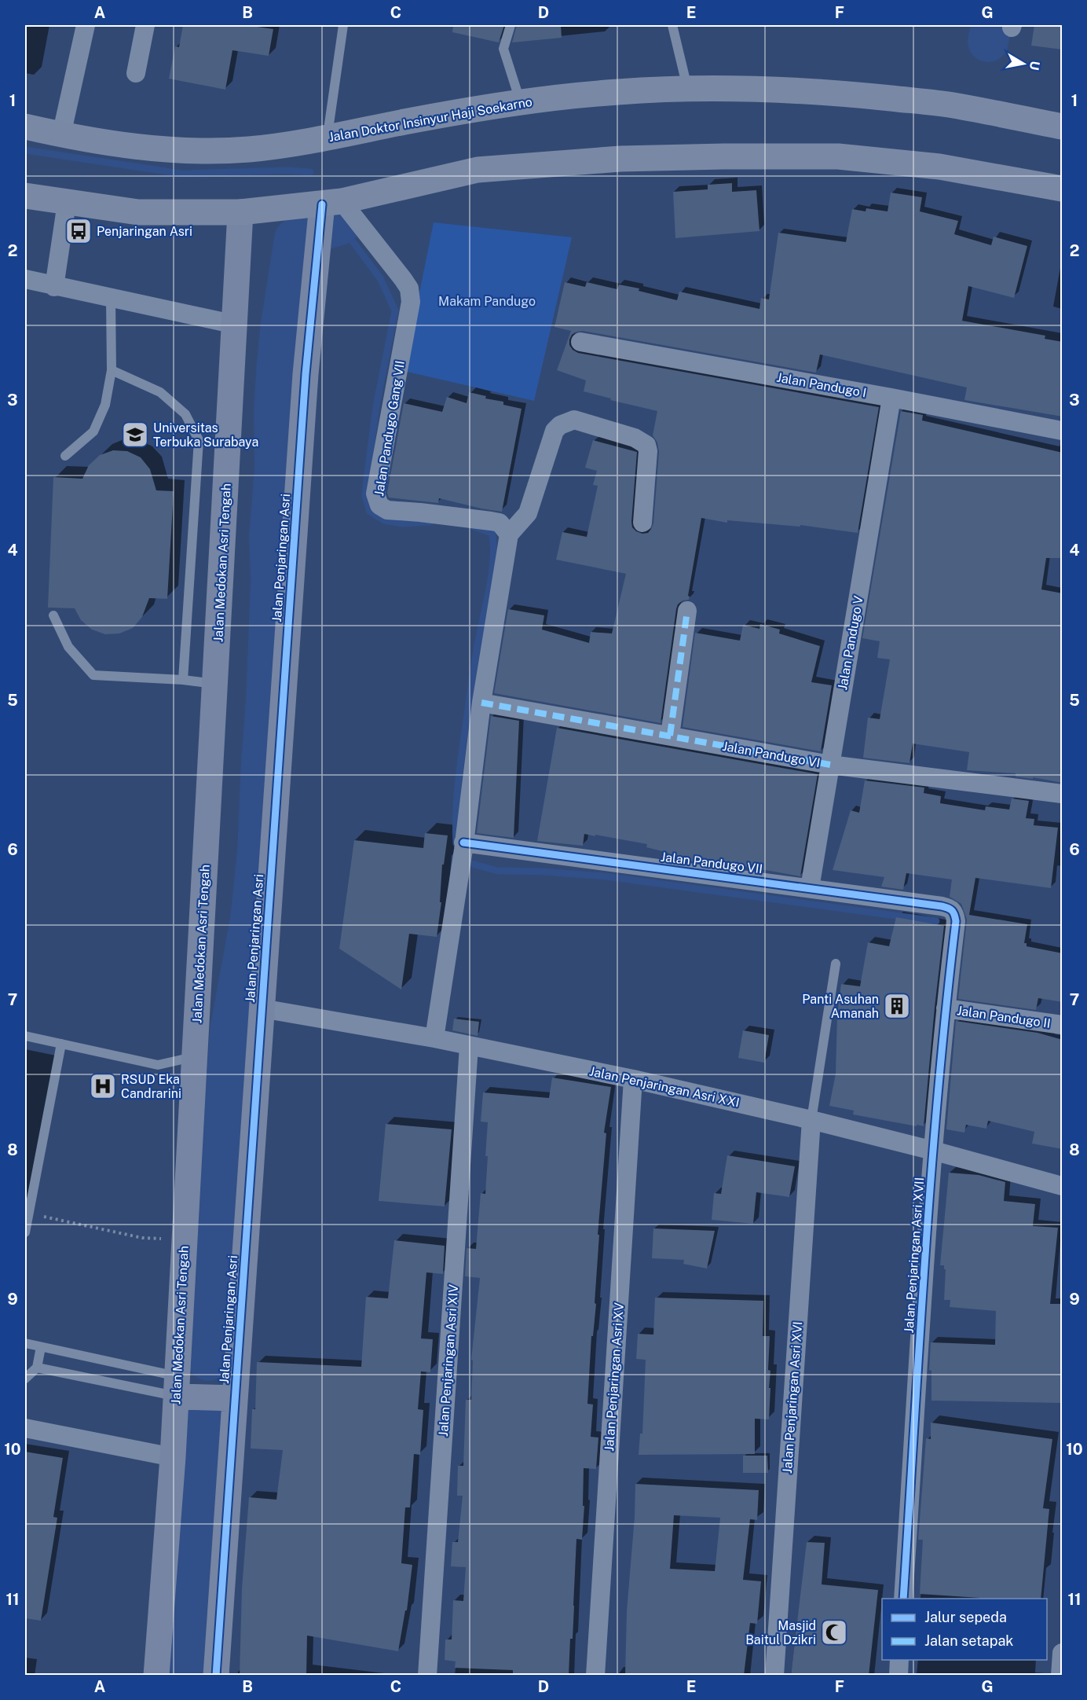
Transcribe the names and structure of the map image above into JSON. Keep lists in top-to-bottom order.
{
  "streets": {
    "main road": ["Jalan Doktor Insinyur Haji Soekarno"],
    "street": [
      "Jalan Pandugo I",
      "Jalan Pandugo Gang VII",
      "Jalan Penjaringan Asri",
      "Jalan Medokan Asri Tengah",
      "Jalan Pandugo V",
      "Jalan Pandugo VI",
      "Jalan Pandugo VII",
      "Jalan Pandugo II",
      "Jalan Penjaringan Asri XXI",
      "Jalan Penjaringan Asri XVII",
      "Jalan Penjaringan Asri XIV",
      "Jalan Penjaringan Asri XV",
      "Jalan Penjaringan Asri XVI"
    ]
  },
  "crossings": [
    ["Jalan Pandugo I", "Jalan Pandugo V"],
    ["Jalan Pandugo Gang VII", "Jalan Penjaringan Asri"],
    ["Jalan Penjaringan Asri", "Jalan Penjaringan Asri XXI"],
    ["Jalan Pandugo V", "Jalan Pandugo VI"],
    ["Jalan Pandugo V", "Jalan Pandugo VII"],
    ["Jalan Pandugo VII", "Jalan Penjaringan Asri XVII"],
    ["Jalan Pandugo II", "Jalan Penjaringan Asri XVII"],
    ["Jalan Penjaringan Asri XXI", "Jalan Penjaringan Asri XVII"],
    ["Jalan Penjaringan Asri XXI", "Jalan Penjaringan Asri XIV"],
    ["Jalan Penjaringan Asri XXI", "Jalan Penjaringan Asri XV"],
    ["Jalan Penjaringan Asri XXI", "Jalan Penjaringan Asri XVI"]
  ],
  "parks": ["Makam Pandugo"],
  "places": {
    "bus stop": ["Penjaringan Asri"],
    "school or university": ["Universitas Terbuka Surabaya"],
    "building": ["Panti Asuhan Amanah"],
    "hospital": ["RSUD Eka Candrarini"],
    "mosque": ["Masjid Baitul Dzikri"]
  },
  "legend": ["Jalur sepeda", "Jalan setapak"],
  "north": "right",
  "grid": {
    "columns": [
      "A",
      "B",
      "C",
      "D",
      "E",
      "F",
      "G"
    ],
    "rows": [
      "1",
      "2",
      "3",
      "4",
      "5",
      "6",
      "7",
      "8",
      "9",
      "10",
      "11"
    ]
  }
}
